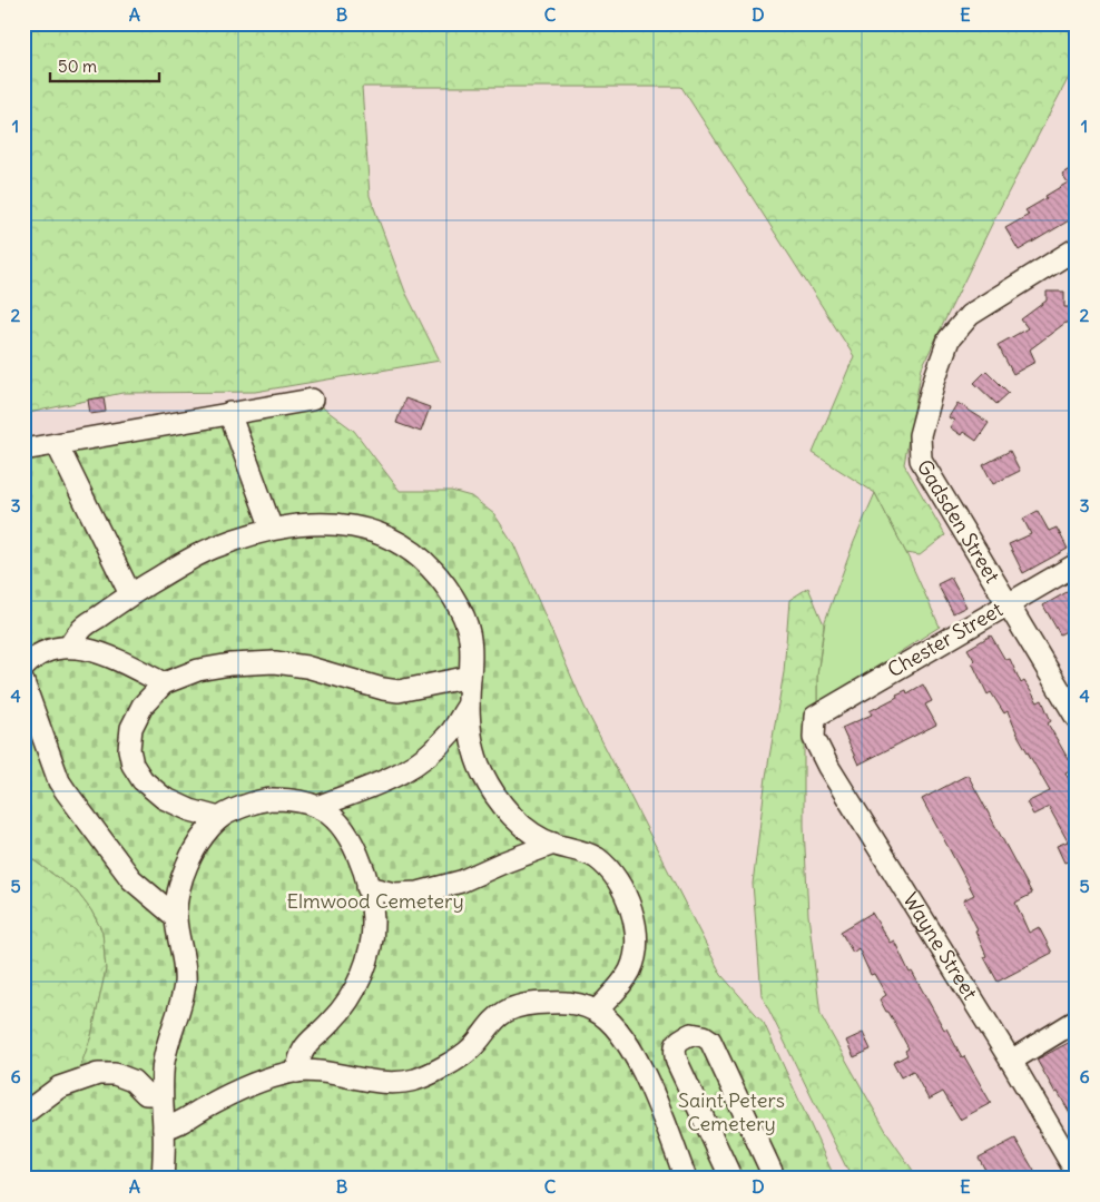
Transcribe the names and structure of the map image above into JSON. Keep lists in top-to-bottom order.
{
  "streets": {
    "street": ["Gadsden Street", "Chester Street", "Wayne Street"]
  },
  "crossings": [
    ["Gadsden Street", "Chester Street"],
    ["Chester Street", "Wayne Street"]
  ],
  "parks": ["Elmwood Cemetery", "Saint Peters Cemetery"],
  "scale_bar": "50 m",
  "grid": {
    "columns": [
      "A",
      "B",
      "C",
      "D",
      "E"
    ],
    "rows": [
      "1",
      "2",
      "3",
      "4",
      "5",
      "6"
    ]
  }
}
